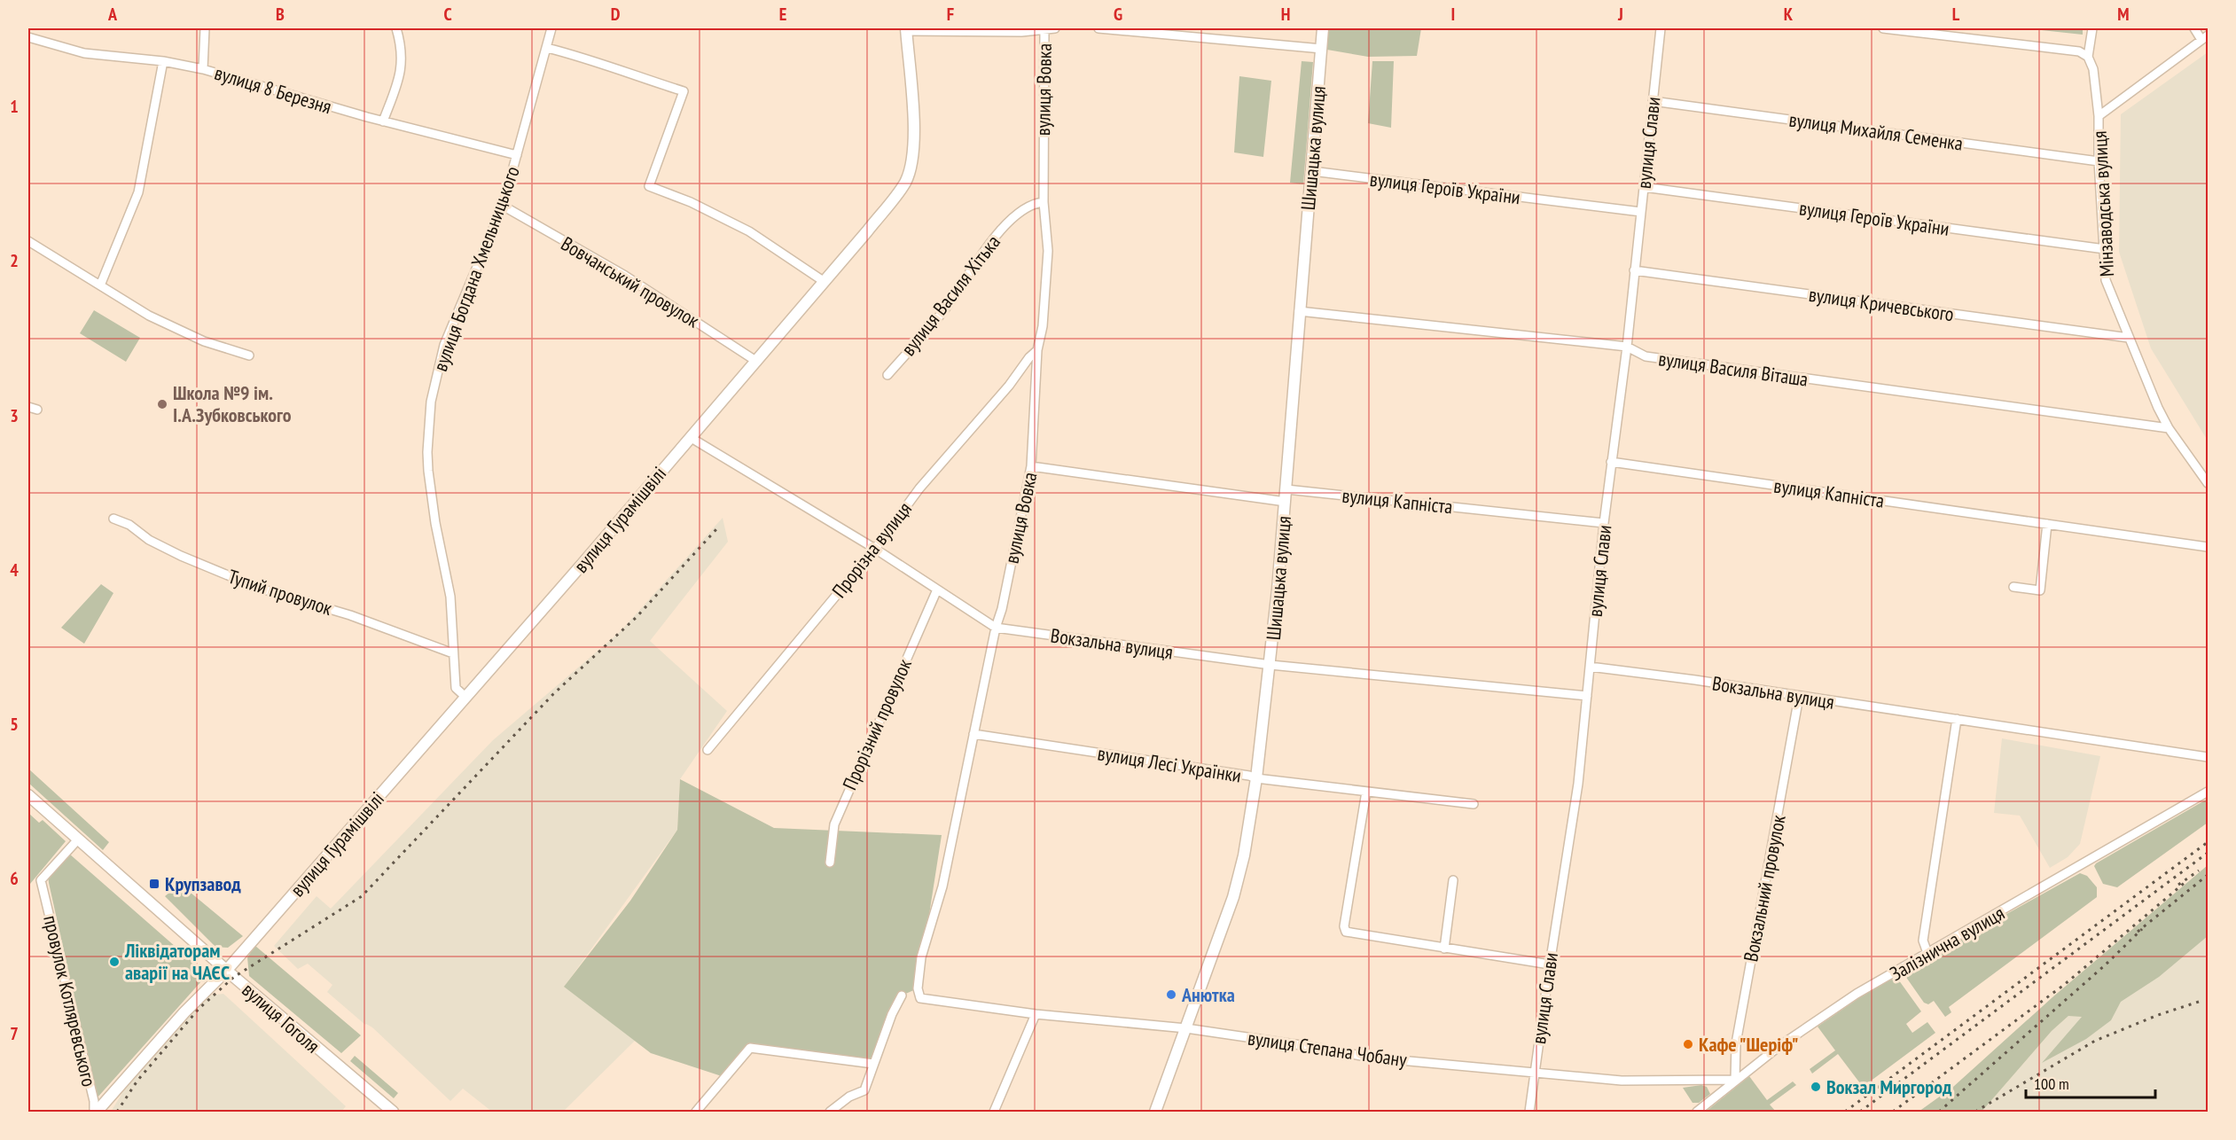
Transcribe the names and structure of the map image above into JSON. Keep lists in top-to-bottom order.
{
  "streets": {
    "street": [
      "вулиця 8 Березня",
      "вулиця Вовка",
      "вулиця Михайля Семенка",
      "вулиця Слави",
      "Шишацька вулиця",
      "вулиця Героїв України",
      "Мінзаводська вулиця",
      "вулиця Богдана Хмельницького",
      "Вовчанський провулок",
      "вулиця Василя Хітька",
      "вулиця Кричевського",
      "вулиця Василя Віташа",
      "вулиця Капніста",
      "вулиця Гурамішвілі",
      "Прорізна вулиця",
      "Тупий провулок",
      "Вокзальна вулиця",
      "Прорізний провулок",
      "вулиця Лесі Українки",
      "Вокзальний провулок",
      "Залізнична вулиця",
      "провулок Котляревського",
      "вулиця Гоголя",
      "вулиця Степана Чобану"
    ]
  },
  "crossings": [
    ["вулиця 8 Березня", "вулиця Богдана Хмельницького"],
    ["вулиця Вовка", "вулиця Василя Хітька"],
    ["вулиця Вовка", "Прорізна вулиця"],
    ["вулиця Вовка", "Вокзальна вулиця"],
    ["вулиця Вовка", "вулиця Лесі Українки"],
    ["вулиця Вовка", "вулиця Степана Чобану"],
    ["вулиця Михайля Семенка", "вулиця Слави"],
    ["вулиця Михайля Семенка", "Мінзаводська вулиця"],
    ["вулиця Слави", "вулиця Героїв України"],
    ["вулиця Слави", "вулиця Кричевського"],
    ["вулиця Слави", "вулиця Василя Віташа"],
    ["вулиця Слави", "вулиця Капніста"],
    ["вулиця Слави", "Вокзальна вулиця"],
    ["вулиця Слави", "вулиця Степана Чобану"],
    ["Шишацька вулиця", "вулиця Героїв України"],
    ["Шишацька вулиця", "вулиця Василя Віташа"],
    ["Шишацька вулиця", "вулиця Капніста"],
    ["Шишацька вулиця", "Вокзальна вулиця"],
    ["Шишацька вулиця", "вулиця Лесі Українки"],
    ["Шишацька вулиця", "вулиця Степана Чобану"],
    ["вулиця Героїв України", "Мінзаводська вулиця"],
    ["Мінзаводська вулиця", "вулиця Кричевського"],
    ["Мінзаводська вулиця", "вулиця Василя Віташа"],
    ["вулиця Богдана Хмельницького", "Вовчанський провулок"],
    ["вулиця Богдана Хмельницького", "вулиця Гурамішвілі"],
    ["вулиця Богдана Хмельницького", "Тупий провулок"],
    ["Вовчанський провулок", "вулиця Гурамішвілі"],
    ["вулиця Гурамішвілі", "Вокзальна вулиця"],
    ["вулиця Гурамішвілі", "провулок Котляревського"],
    ["вулиця Гурамішвілі", "вулиця Гоголя"],
    ["Прорізна вулиця", "Вокзальна вулиця"],
    ["Вокзальна вулиця", "Прорізний провулок"],
    ["Вокзальна вулиця", "Вокзальний провулок"],
    ["Вокзальний провулок", "Залізнична вулиця"],
    ["Вокзальний провулок", "вулиця Степана Чобану"],
    ["Залізнична вулиця", "вулиця Степана Чобану"],
    ["провулок Котляревського", "вулиця Гоголя"]
  ],
  "places": {
    "other": [
      "Школа №9 ім. І.А.Зубковського",
      "Ліквідаторам аварії на ЧАЄС",
      "Анютка",
      "Кафе \"Шеріф\"",
      "Вокзал Миргород"
    ],
    "transit": ["Крупзавод"]
  },
  "scale_bar": "100 m",
  "grid": {
    "columns": [
      "A",
      "B",
      "C",
      "D",
      "E",
      "F",
      "G",
      "H",
      "I",
      "J",
      "K",
      "L",
      "M"
    ],
    "rows": [
      "1",
      "2",
      "3",
      "4",
      "5",
      "6",
      "7"
    ]
  }
}
